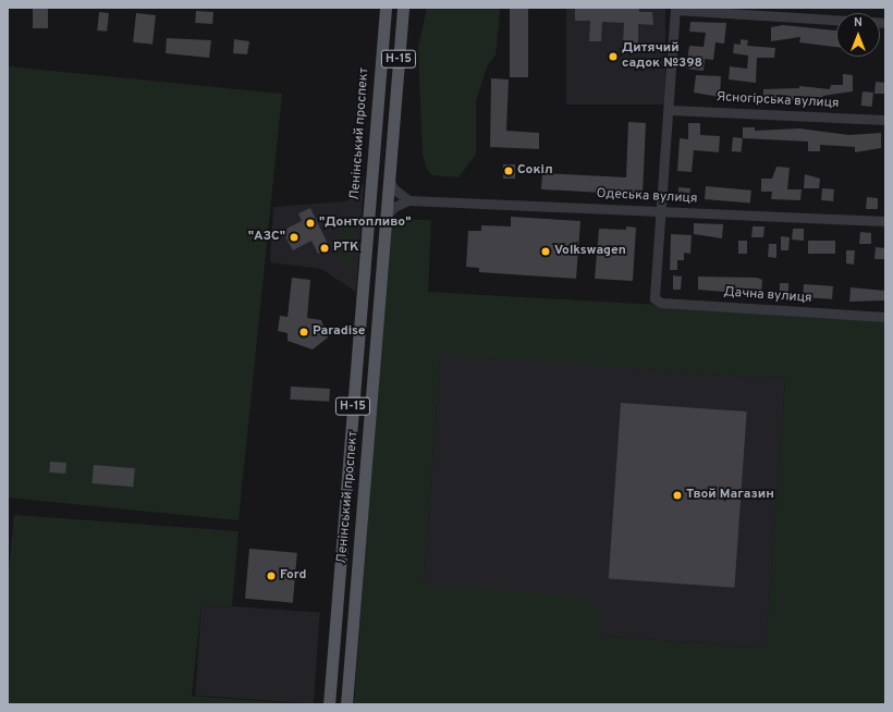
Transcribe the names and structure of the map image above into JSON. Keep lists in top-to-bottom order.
{
  "streets": {
    "main road": ["Н-15", "Ленінський проспект"],
    "street": ["Ясногірська вулиця", "Одеська вулиця", "Дачна вулиця"]
  },
  "crossings": [
    ["Одеська вулиця", "Дачна вулиця"]
  ],
  "places": [
    "Дитячий садок №398",
    "Сокіл",
    "\"Донтопливо\"",
    "\"АЗС\"",
    "РТК",
    "Volkswagen",
    "Paradise",
    "Твой Магазин",
    "Ford"
  ],
  "north": "top"
}
